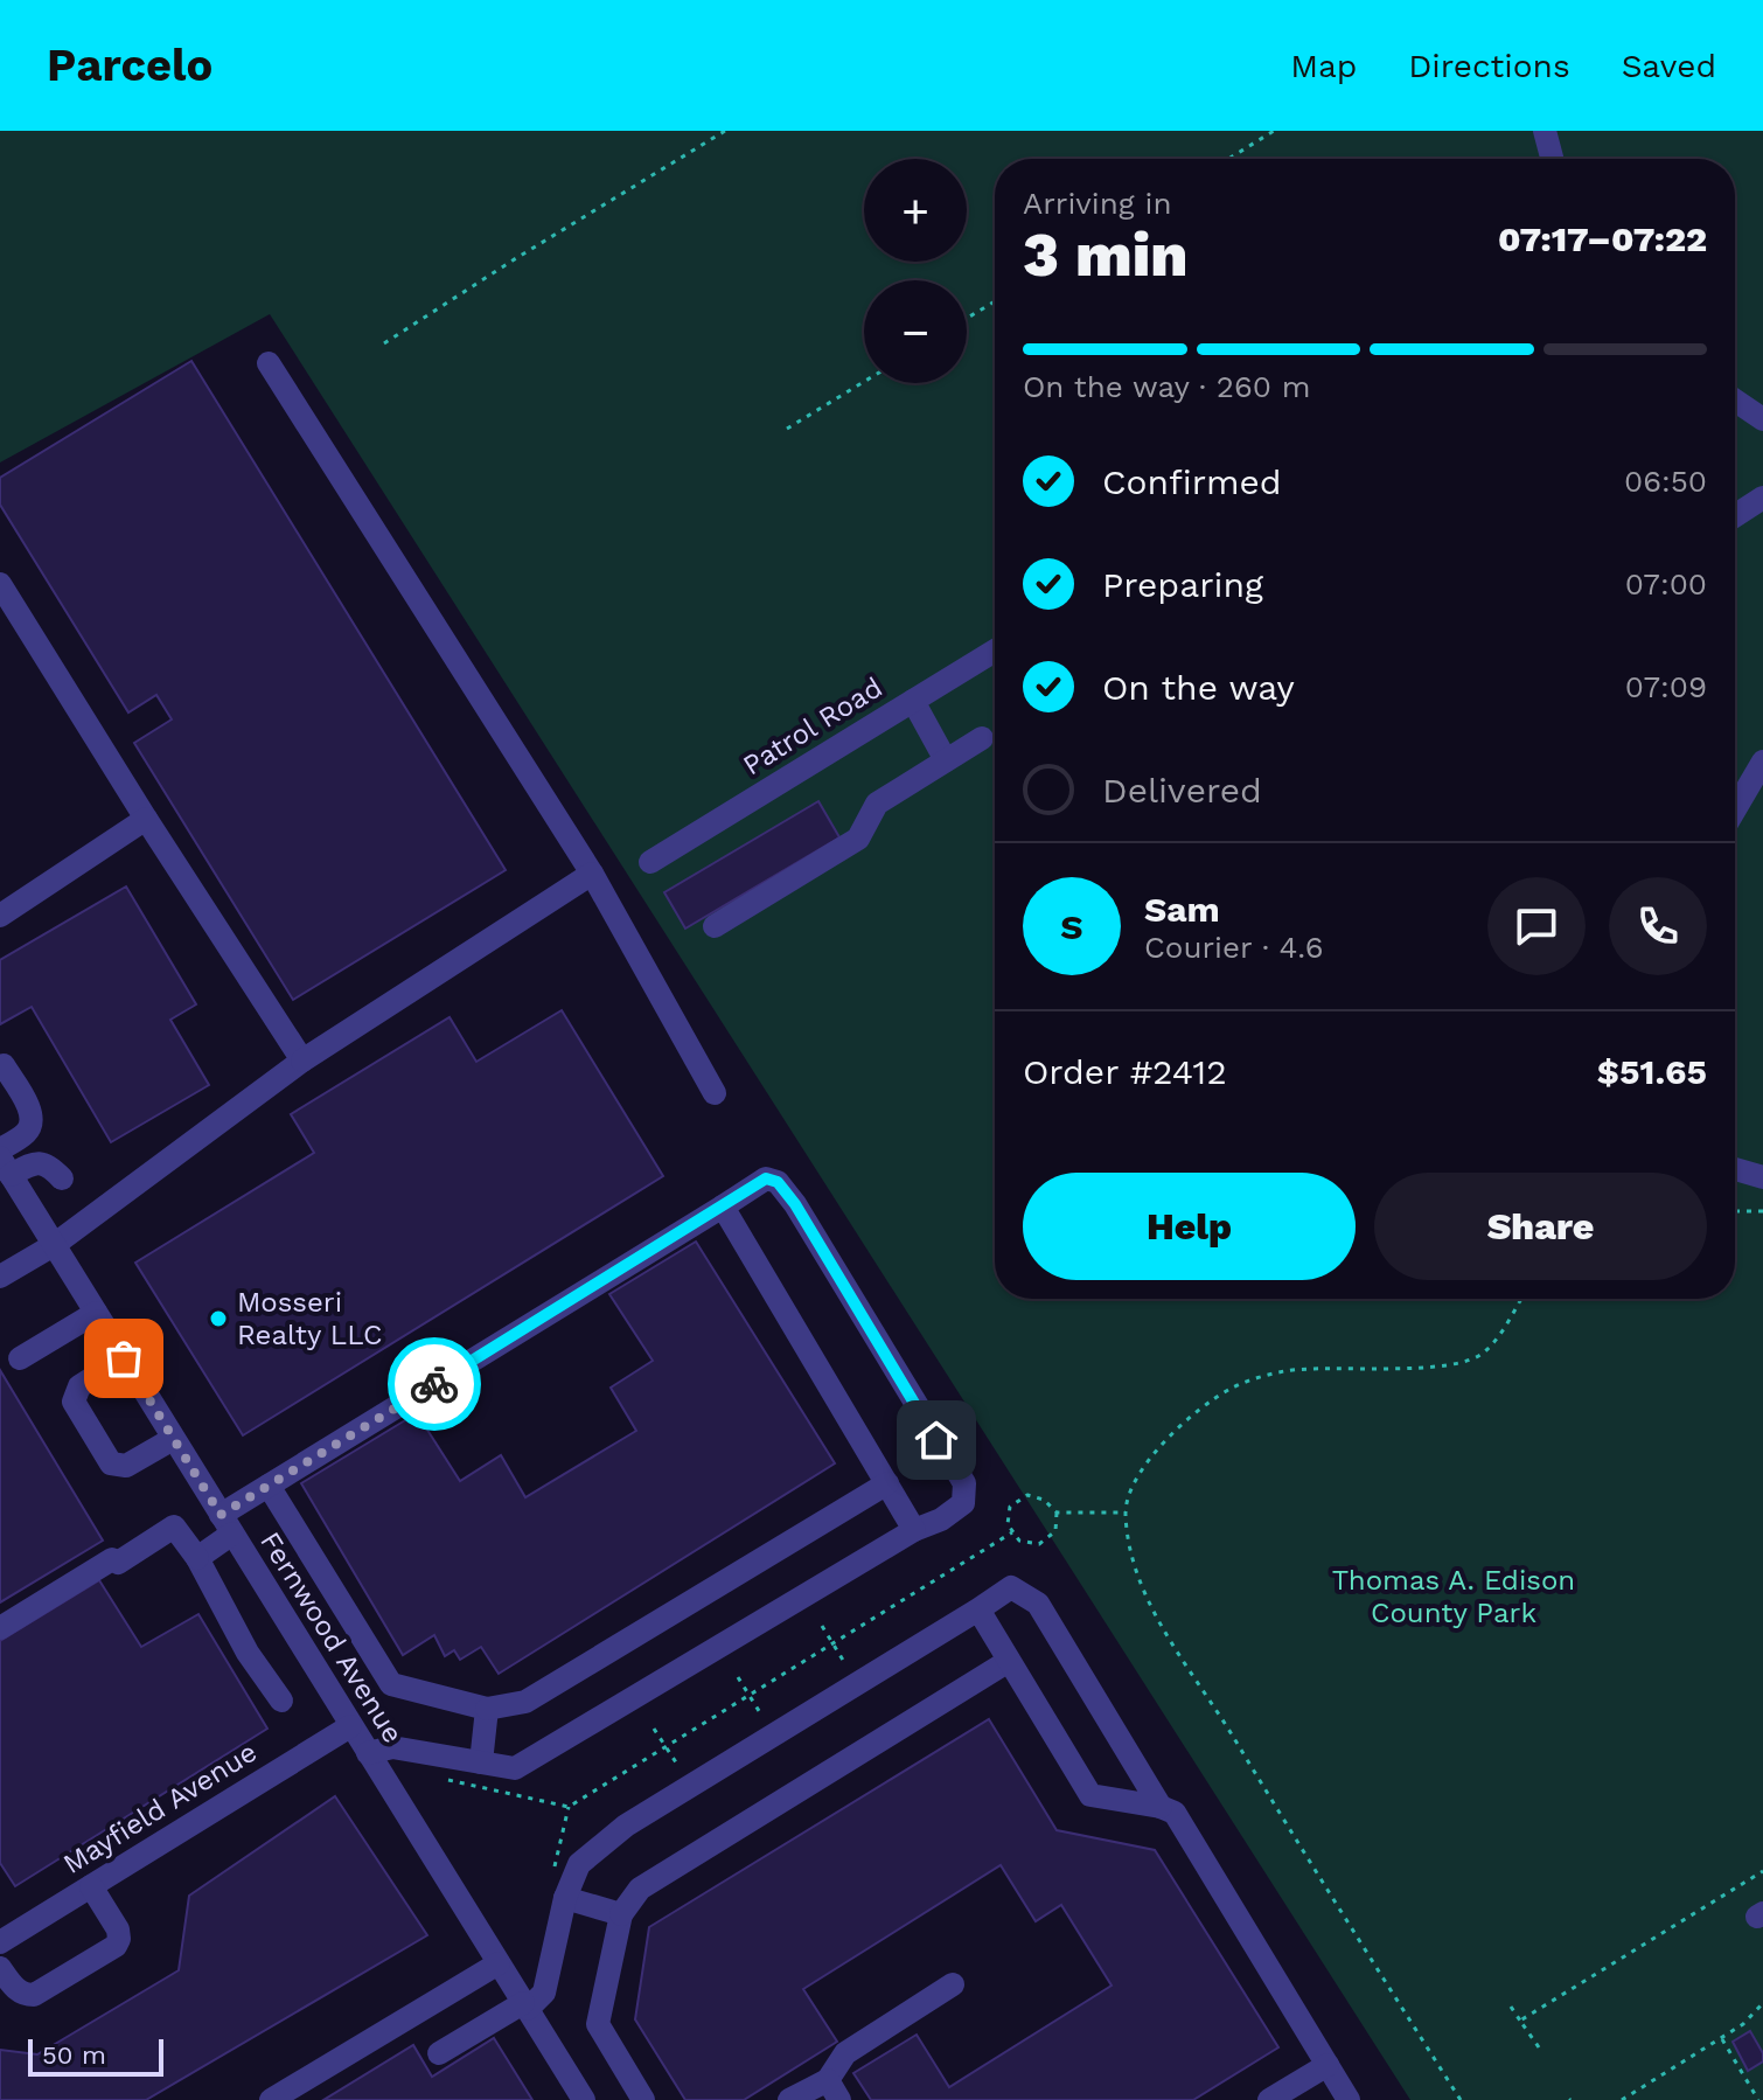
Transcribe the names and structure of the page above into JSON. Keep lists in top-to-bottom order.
{
  "streets": {
    "street": ["Patrol Road", "Fernwood Avenue", "Mayfield Avenue"]
  },
  "crossings": [
    ["Fernwood Avenue", "Mayfield Avenue"]
  ],
  "parks": ["Thomas A. Edison County Park"],
  "places": ["Mosseri Realty LLC"],
  "scale_bar": "50 m",
  "page": {
    "header": "Parcelo",
    "nav": ["Map", "Directions", "Saved"],
    "map_buttons": ["+", "−"],
    "heading": ["3 min", "Arriving in", "07:17–07:22"],
    "panel": [
      "Sam",
      "Courier · 4.6",
      "Order #2412",
      "$51.65"
    ],
    "bar": "On the way · 260 m",
    "list": [
      ["Confirmed", "06:50"],
      ["Preparing", "07:00"],
      ["On the way", "07:09"],
      "Delivered"
    ],
    "round": "S",
    "buttons": ["Help", "Share"],
    "scale": "50 m"
  }
}
